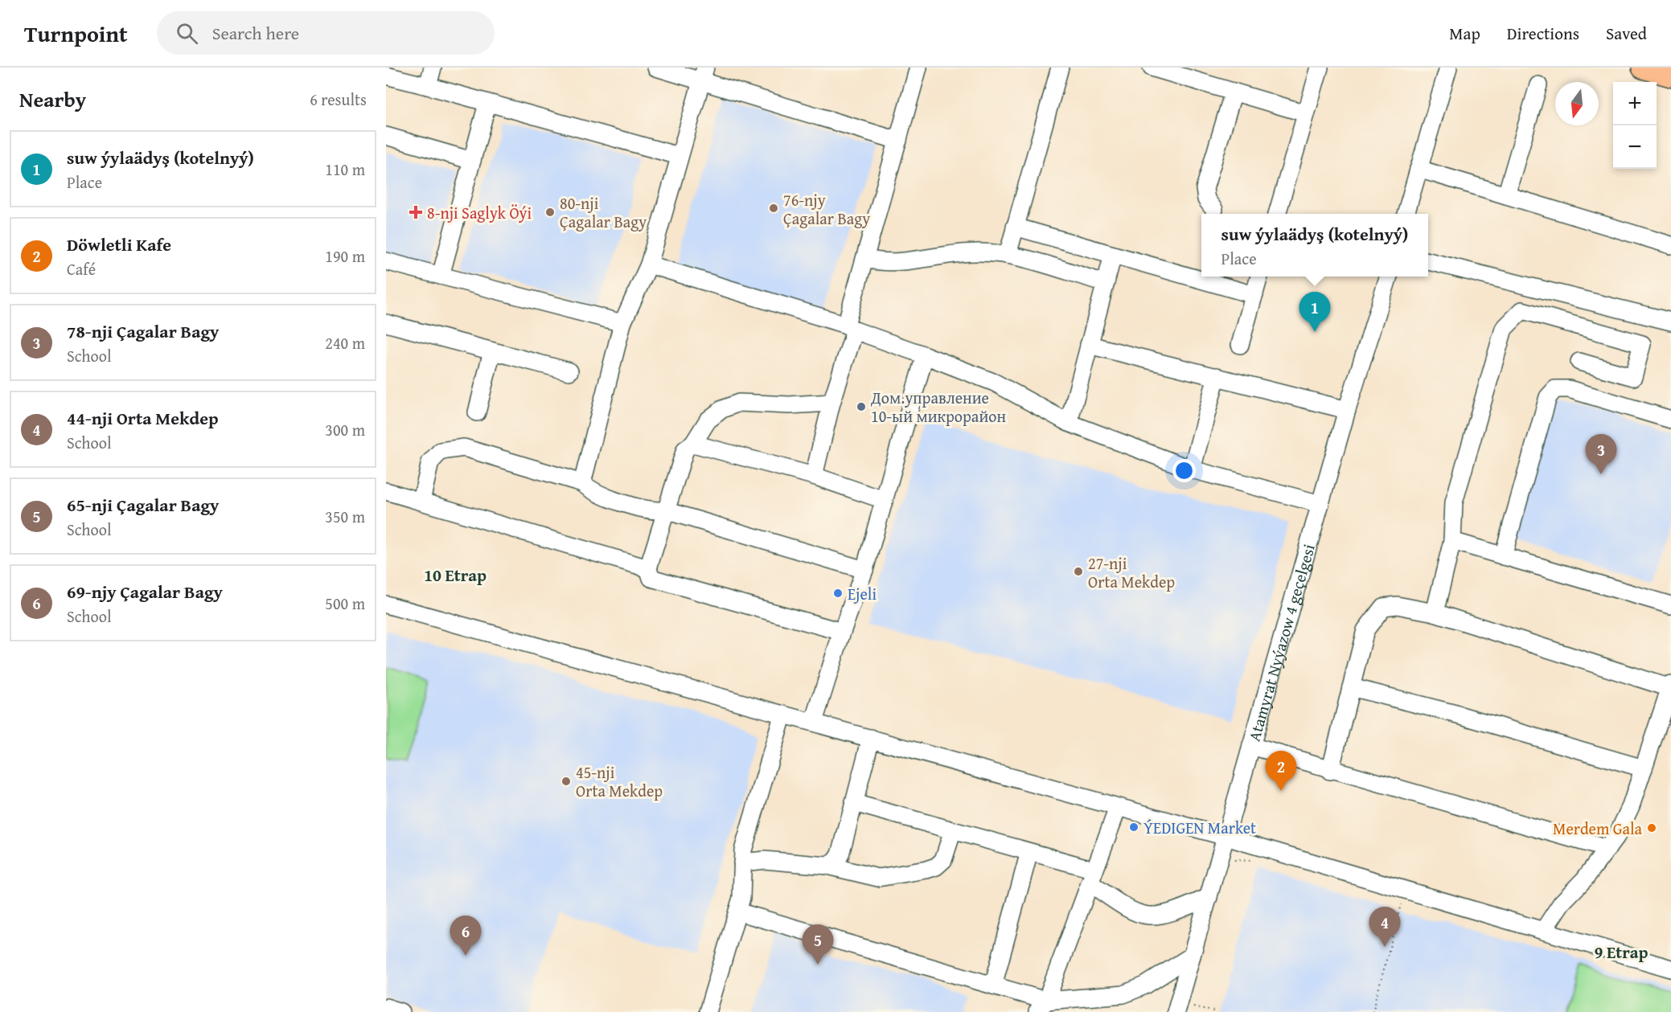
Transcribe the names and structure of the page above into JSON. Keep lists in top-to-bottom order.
{
  "streets": {
    "street": ["Atamyrat Nyýazow 4 geçelgesi"]
  },
  "districts": ["10 Etrap", "9 Etrap"],
  "places": {
    "other": [
      "76-njy Çagalar Bagy",
      "80-nji Çagalar Bagy",
      "Дом.управление 10-ый микрорайон",
      "27-nji Orta Mekdep",
      "Ejeli",
      "45-nji Orta Mekdep",
      "ÝEDIGEN Market",
      "Merdem Gala"
    ],
    "health": ["8-nji Saglyk Öýi"]
  },
  "north": "bottom",
  "page": {
    "header": "Turnpoint",
    "search": "Search here",
    "nav": ["Map", "Directions", "Saved"],
    "heading": ["Nearby", "6 results"],
    "map_buttons": ["+", "−"],
    "list": [
      {
        "mark": "1",
        "name": "suw ýylaädyş (kotelnyý)",
        "note": "Place",
        "value": "110 m"
      },
      {
        "mark": "2",
        "name": "Döwletli Kafe",
        "note": "Café",
        "value": "190 m"
      },
      {
        "mark": "3",
        "name": "78-nji Çagalar Bagy",
        "note": "School",
        "value": "240 m"
      },
      {
        "mark": "4",
        "name": "44-nji Orta Mekdep",
        "note": "School",
        "value": "300 m"
      },
      {
        "mark": "5",
        "name": "65-nji Çagalar Bagy",
        "note": "School",
        "value": "350 m"
      },
      {
        "mark": "6",
        "name": "69-njy Çagalar Bagy",
        "note": "School",
        "value": "500 m"
      }
    ],
    "popup": ["suw ýylaädyş (kotelnyý)", "Place"],
    "pins": [
      "1",
      "3",
      "2",
      "4",
      "6",
      "5"
    ]
  }
}
